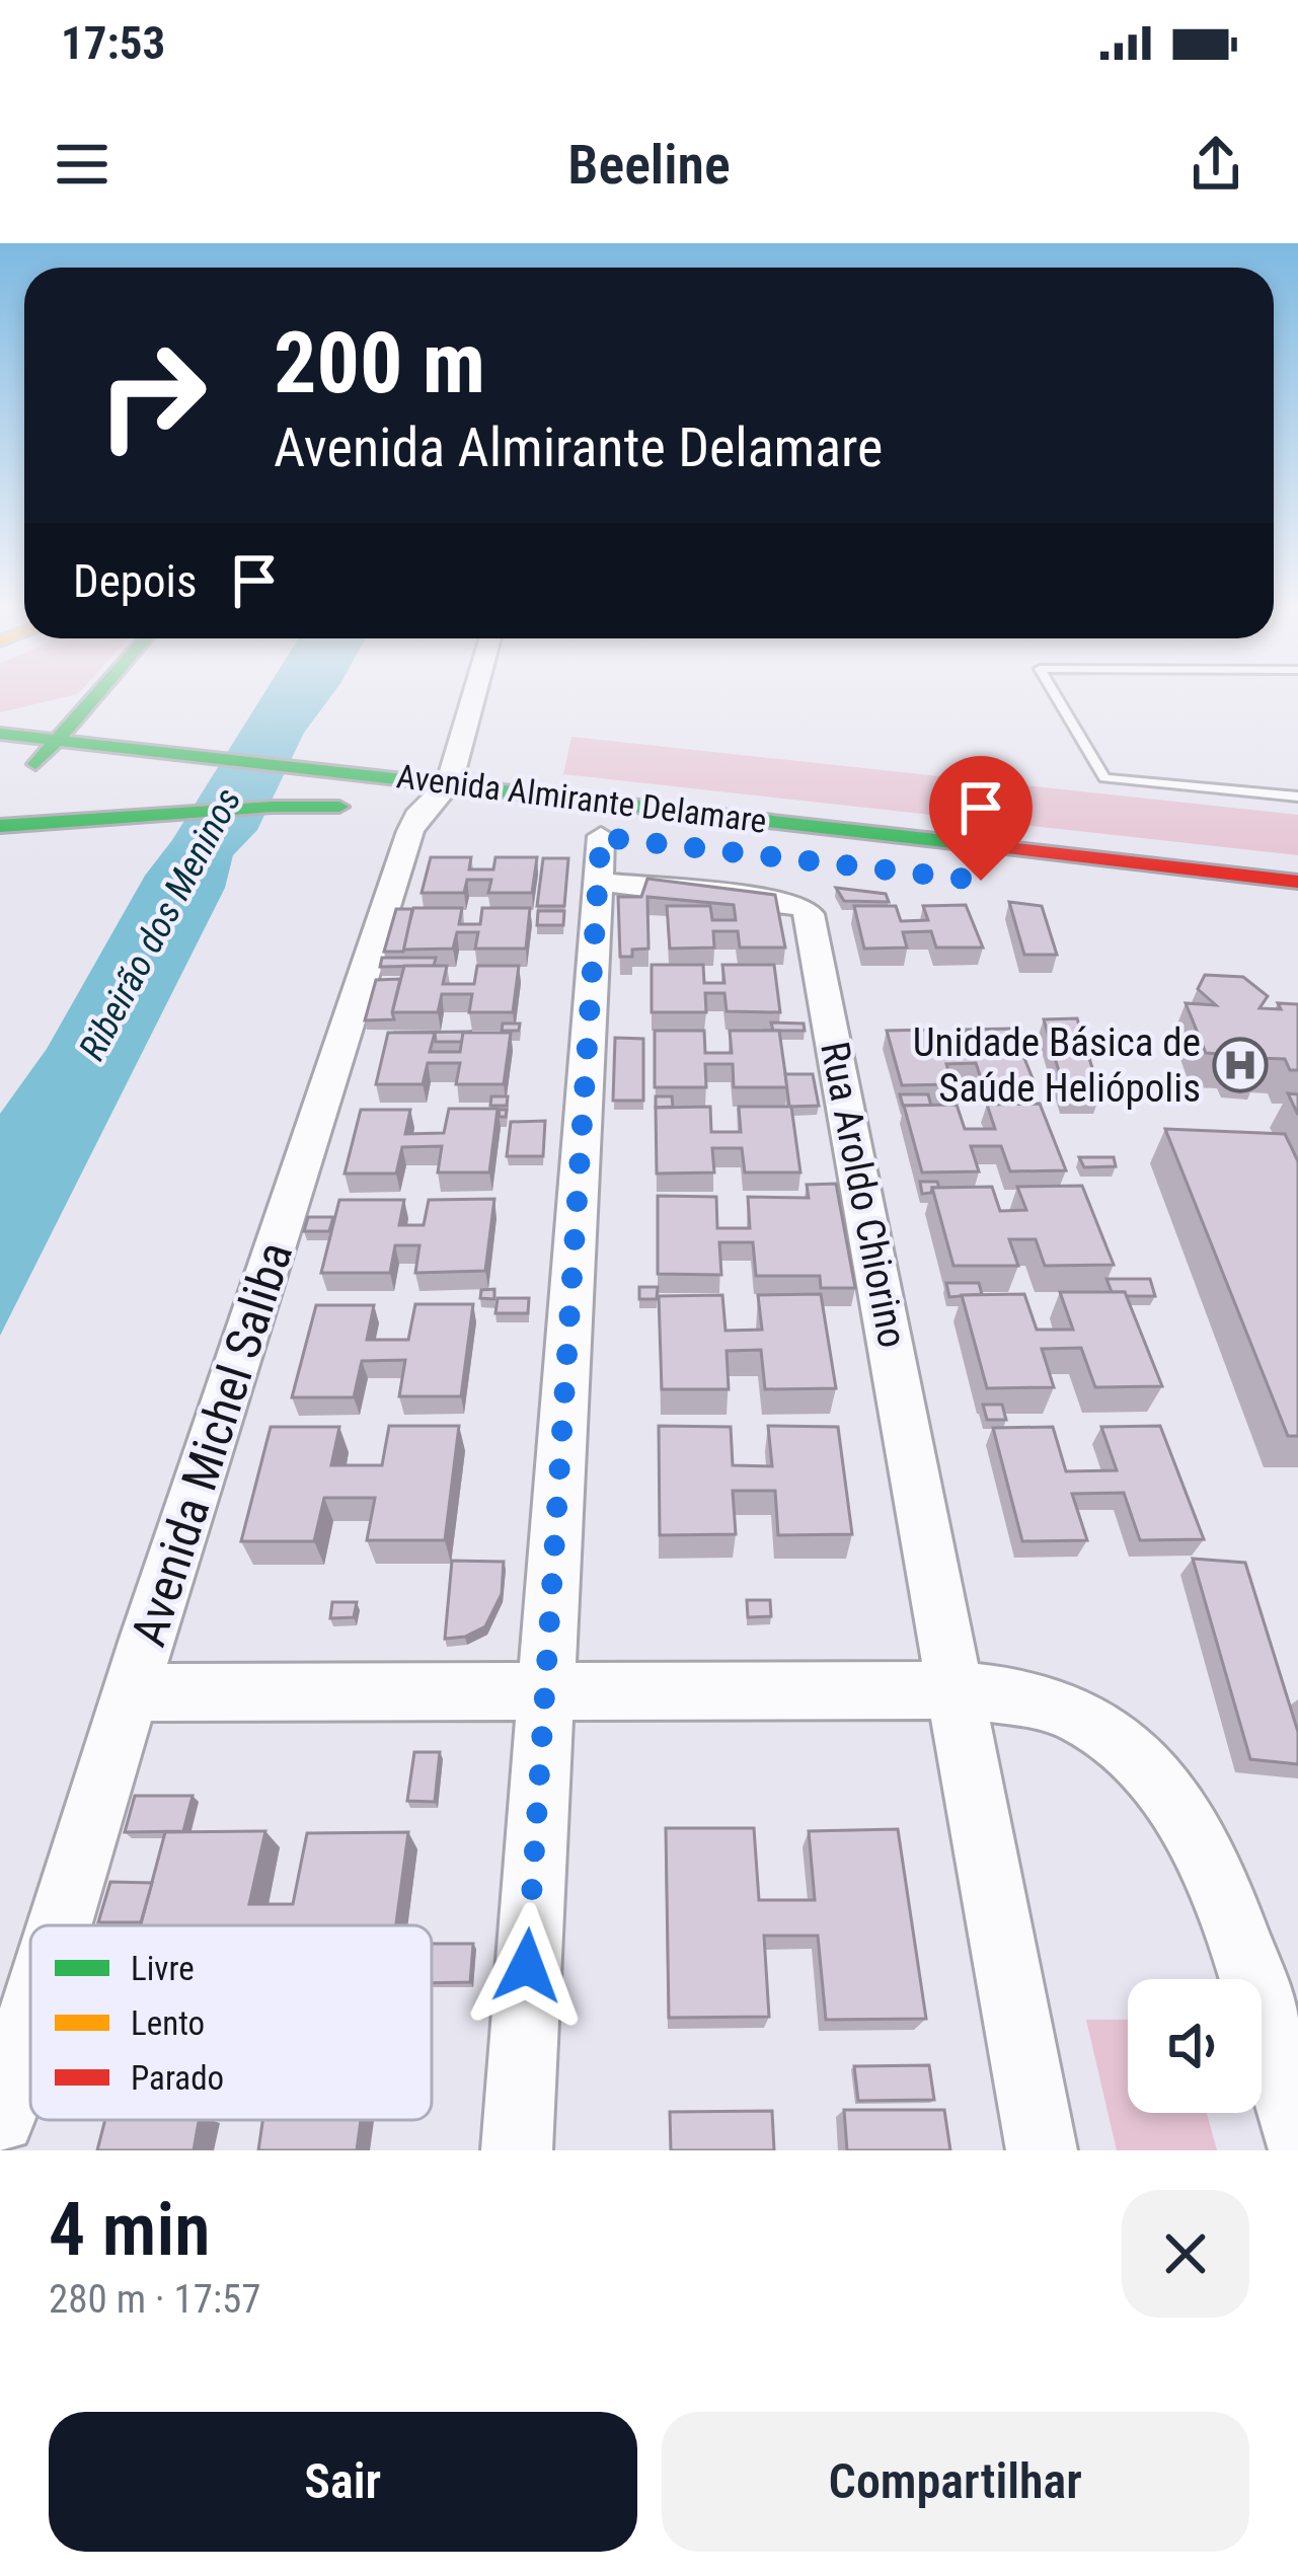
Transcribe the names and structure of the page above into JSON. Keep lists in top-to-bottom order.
{
  "streets": {
    "main road": ["Avenida Almirante Delamare"],
    "street": ["Rua Aroldo Chiorino", "Avenida Michel Saliba"]
  },
  "crossings": [
    ["Avenida Almirante Delamare", "Avenida Michel Saliba"]
  ],
  "water": ["Ribeirão dos Meninos"],
  "places": {
    "hospital": ["Unidade Básica de Saúde Heliópolis"]
  },
  "legend": ["Livre", "Lento", "Parado"],
  "page": {
    "status": "17:53",
    "header": "Beeline",
    "turn": ["200 m", "Avenida Almirante Delamare"],
    "then": "Depois",
    "heading": ["4 min", "280 m · 17:57"],
    "buttons": ["Sair", "Compartilhar"]
  }
}
